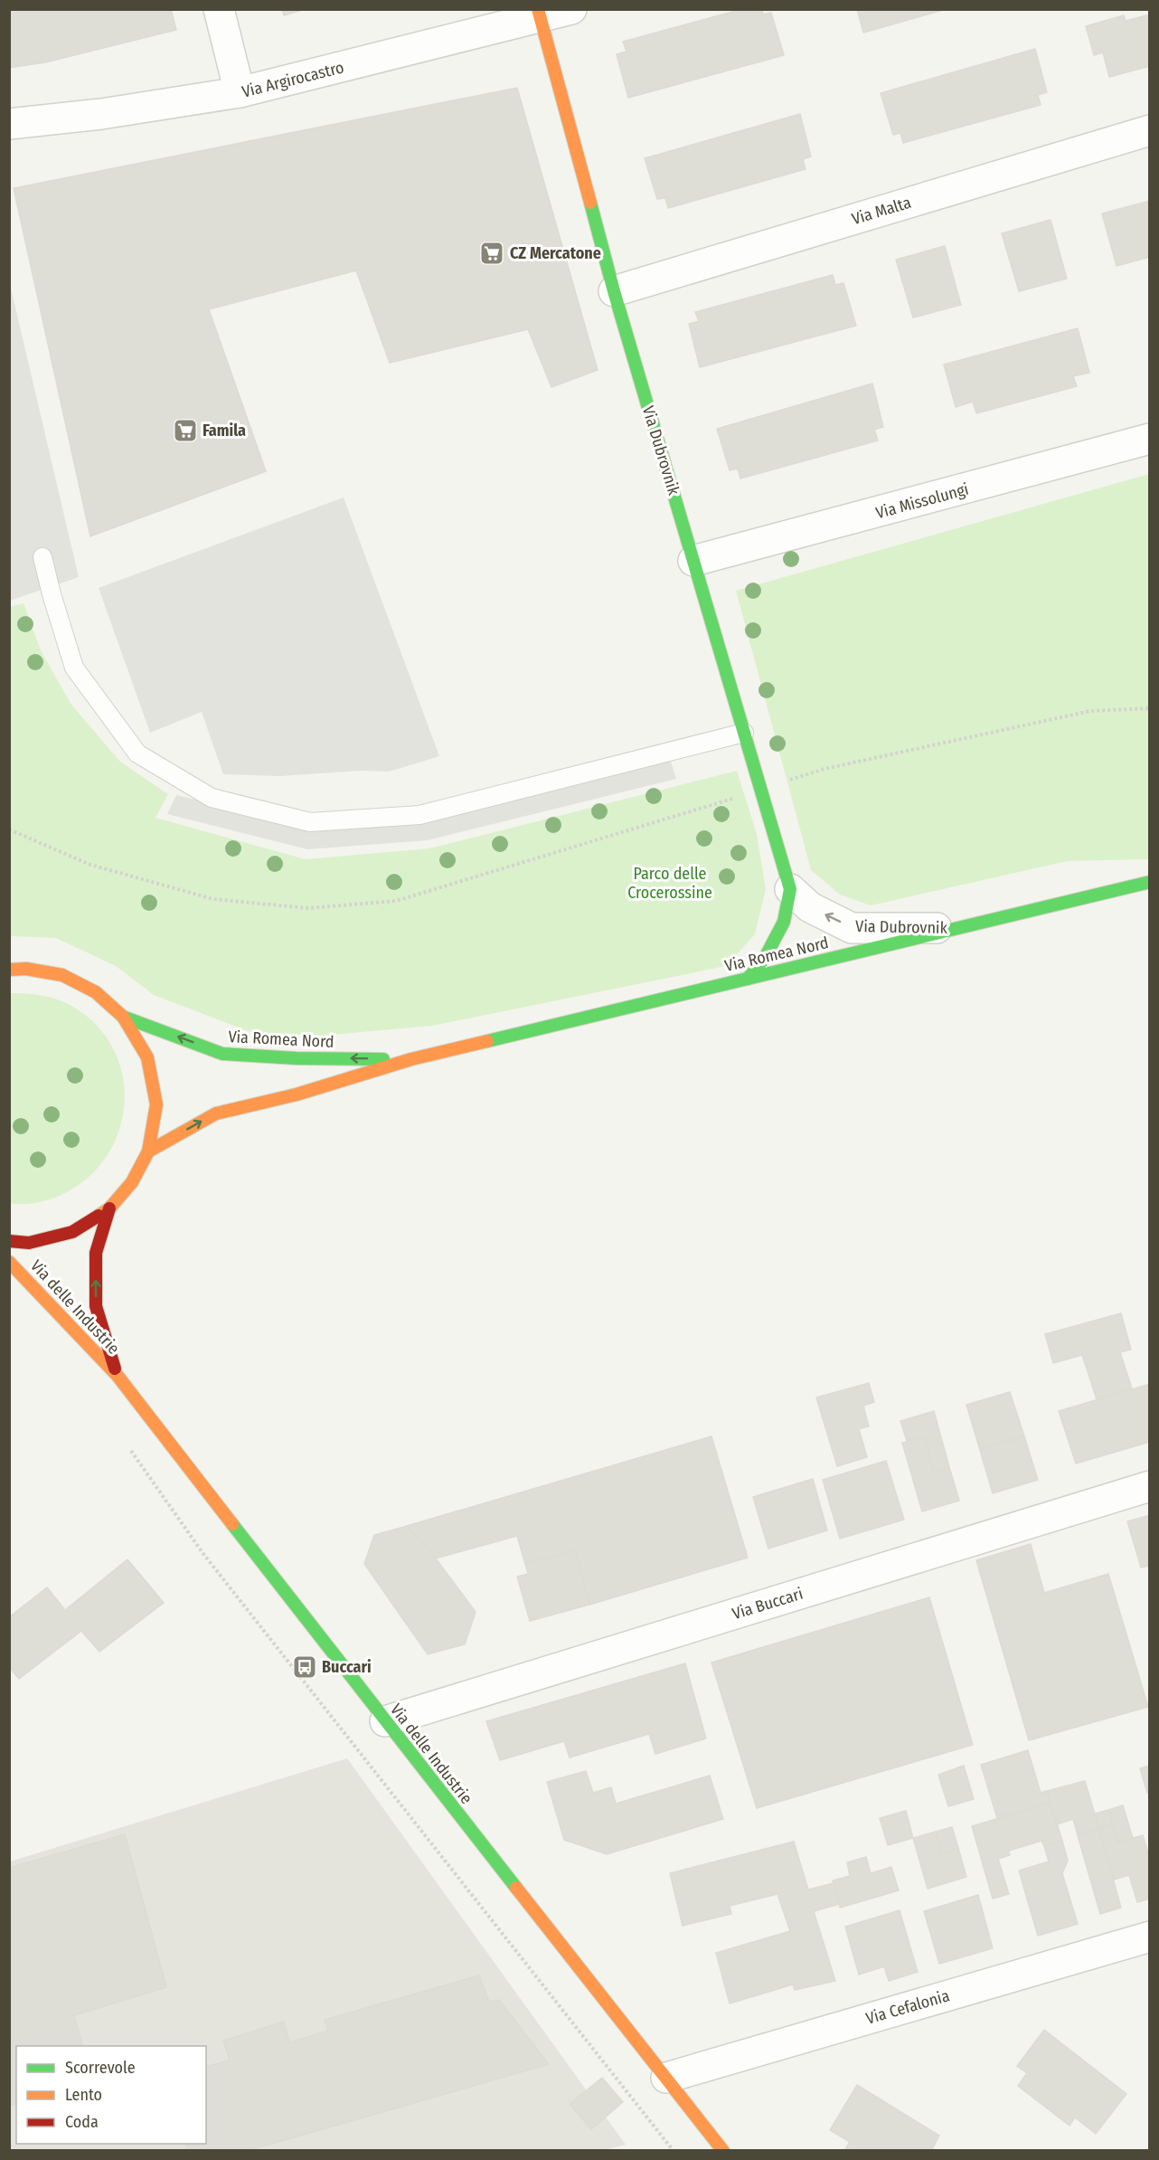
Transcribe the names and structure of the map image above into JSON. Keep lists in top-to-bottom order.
{
  "streets": {
    "street": [
      "Via Argirocastro",
      "Via Malta",
      "Via Dubrovnik",
      "Via Missolungi",
      "Via Romea Nord",
      "Via delle Industrie",
      "Via Buccari",
      "Via Cefalonia"
    ]
  },
  "crossings": [
    ["Via Argirocastro", "Via Dubrovnik"],
    ["Via Malta", "Via Dubrovnik"],
    ["Via Dubrovnik", "Via Missolungi"],
    ["Via Dubrovnik", "Via Romea Nord"],
    ["Via delle Industrie", "Via Buccari"],
    ["Via delle Industrie", "Via Cefalonia"]
  ],
  "parks": ["Parco delle Crocerossine"],
  "places": {
    "supermarket": ["CZ Mercatone", "Famila"],
    "bus stop": ["Buccari"]
  },
  "legend": ["Scorrevole", "Lento", "Coda"]
}
